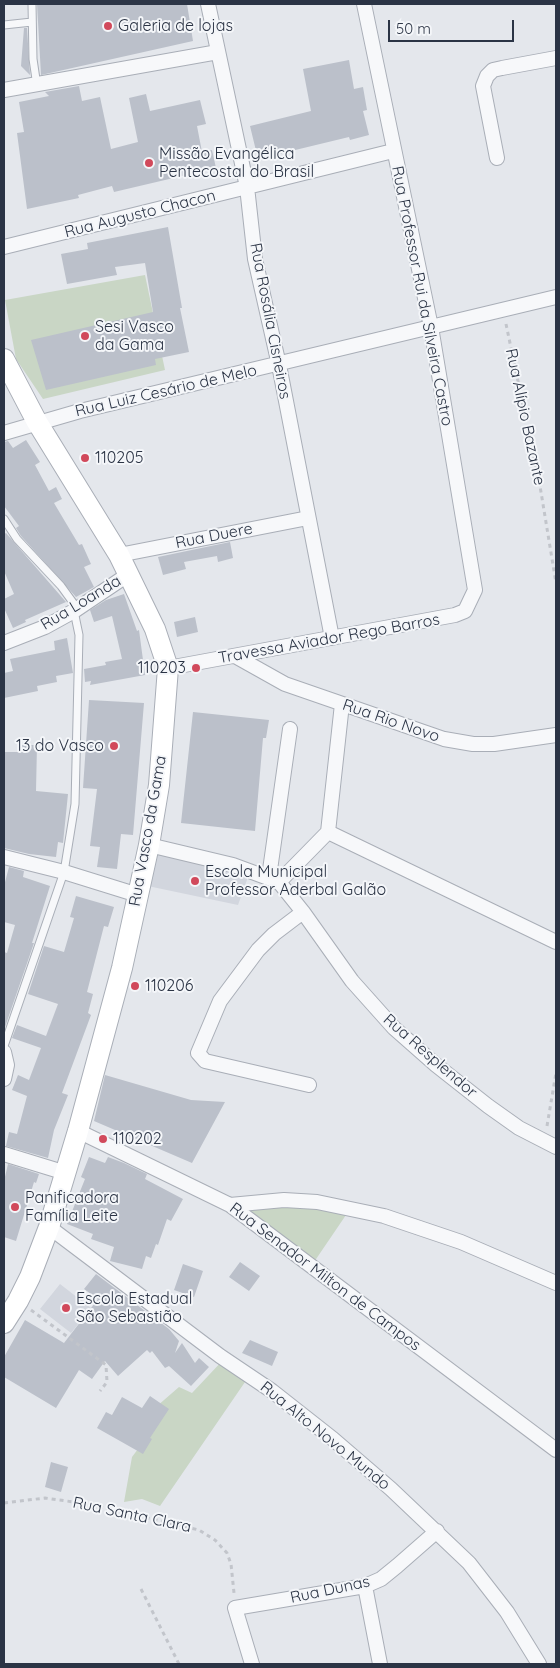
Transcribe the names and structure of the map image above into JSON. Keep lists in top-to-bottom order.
{
  "streets": {
    "main road": ["Rua Vasco da Gama"],
    "street": [
      "Rua Augusto Chacon",
      "Rua Professor Rui da Silveira Castro",
      "Rua Rosália Cisneiros",
      "Rua Luiz Cesário de Melo",
      "Rua Duere",
      "Rua Loanda",
      "Travessa Aviador Rego Barros",
      "Rua Rio Novo",
      "Rua Resplendor",
      "Rua Senador Milton de Campos",
      "Rua Alto Novo Mundo",
      "Rua Dunas"
    ],
    "path": ["Rua Alípio Bazante", "Rua Santa Clara"]
  },
  "crossings": [
    ["Rua Augusto Chacon", "Rua Professor Rui da Silveira Castro"],
    ["Rua Augusto Chacon", "Rua Rosália Cisneiros"],
    ["Rua Professor Rui da Silveira Castro", "Rua Luiz Cesário de Melo"],
    ["Rua Professor Rui da Silveira Castro", "Travessa Aviador Rego Barros"],
    ["Rua Rosália Cisneiros", "Rua Luiz Cesário de Melo"],
    ["Rua Rosália Cisneiros", "Rua Duere"],
    ["Rua Rosália Cisneiros", "Travessa Aviador Rego Barros"],
    ["Rua Luiz Cesário de Melo", "Rua Alípio Bazante"],
    ["Rua Luiz Cesário de Melo", "Rua Vasco da Gama"],
    ["Rua Duere", "Rua Vasco da Gama"],
    ["Rua Loanda", "Rua Vasco da Gama"],
    ["Travessa Aviador Rego Barros", "Rua Rio Novo"],
    ["Travessa Aviador Rego Barros", "Rua Vasco da Gama"],
    ["Rua Vasco da Gama", "Rua Senador Milton de Campos"],
    ["Rua Vasco da Gama", "Rua Alto Novo Mundo"],
    ["Rua Alto Novo Mundo", "Rua Dunas"],
    ["Rua Santa Clara", "Rua Dunas"]
  ],
  "places": [
    "Galeria de lojas",
    "Missão Evangélica Pentecostal do Brasil",
    "Sesi Vasco da Gama",
    "110205",
    "110203",
    "13 do Vasco",
    "Escola Municipal Professor Aderbal Galão",
    "110206",
    "110202",
    "Panificadora Família Leite",
    "Escola Estadual São Sebastião"
  ],
  "scale_bar": "50 m"
}
